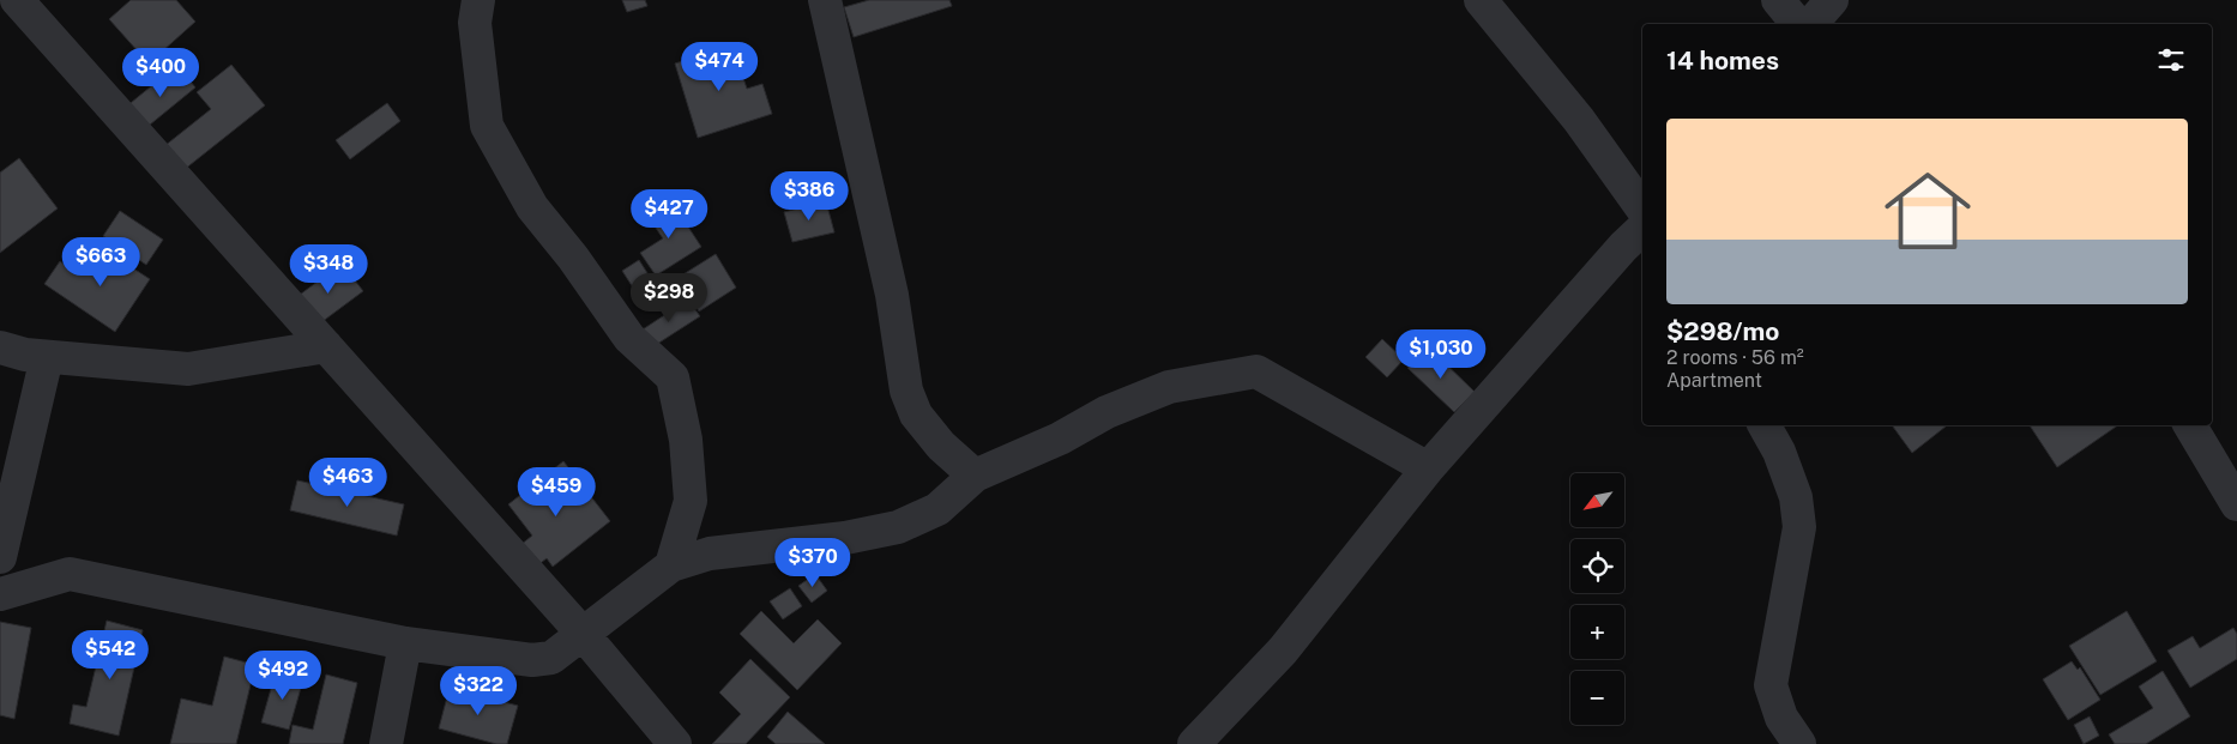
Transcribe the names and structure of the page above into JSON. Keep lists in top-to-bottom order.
{
  "north": "bottom left",
  "page": {
    "heading": "14 homes",
    "price": [
      "$474",
      "$400",
      "$386",
      "$427",
      "$663",
      "$348",
      "$298",
      "$1,030",
      "$463",
      "$459",
      "$370",
      "$542",
      "$492",
      "$322"
    ],
    "list": [
      {
        "name": "$298/mo",
        "note": "2 rooms · 56 m² · Apartment"
      }
    ],
    "map_buttons": ["+", "−"]
  }
}
